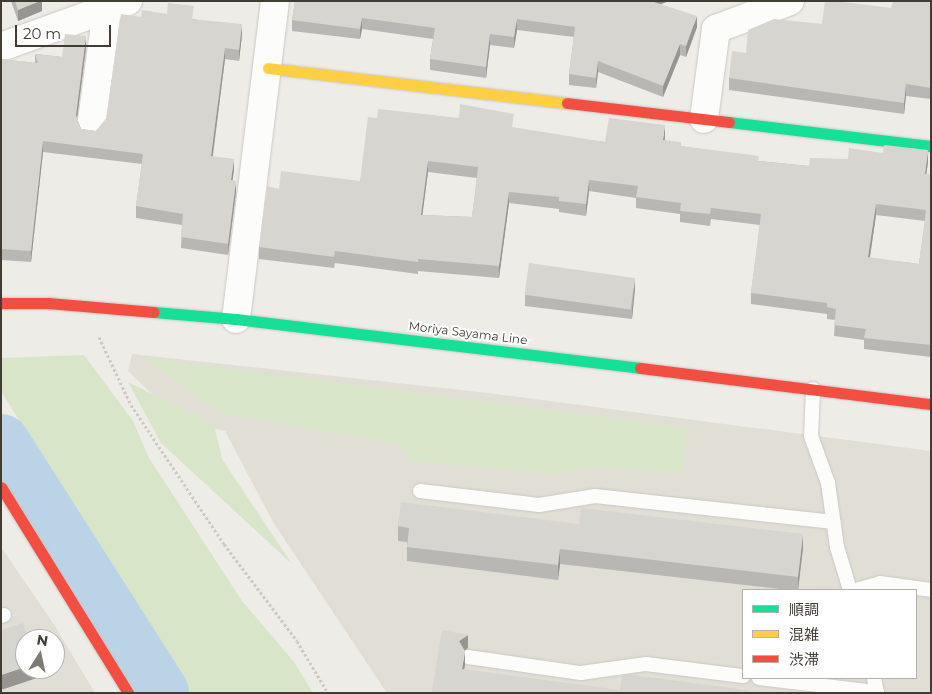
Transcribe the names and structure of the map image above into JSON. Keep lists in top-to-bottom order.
{
  "streets": {
    "main road": ["Moriya Sayama Line"]
  },
  "legend": ["順調", "混雑", "渋滞"],
  "scale_bar": "20 m",
  "north": "top"
}
